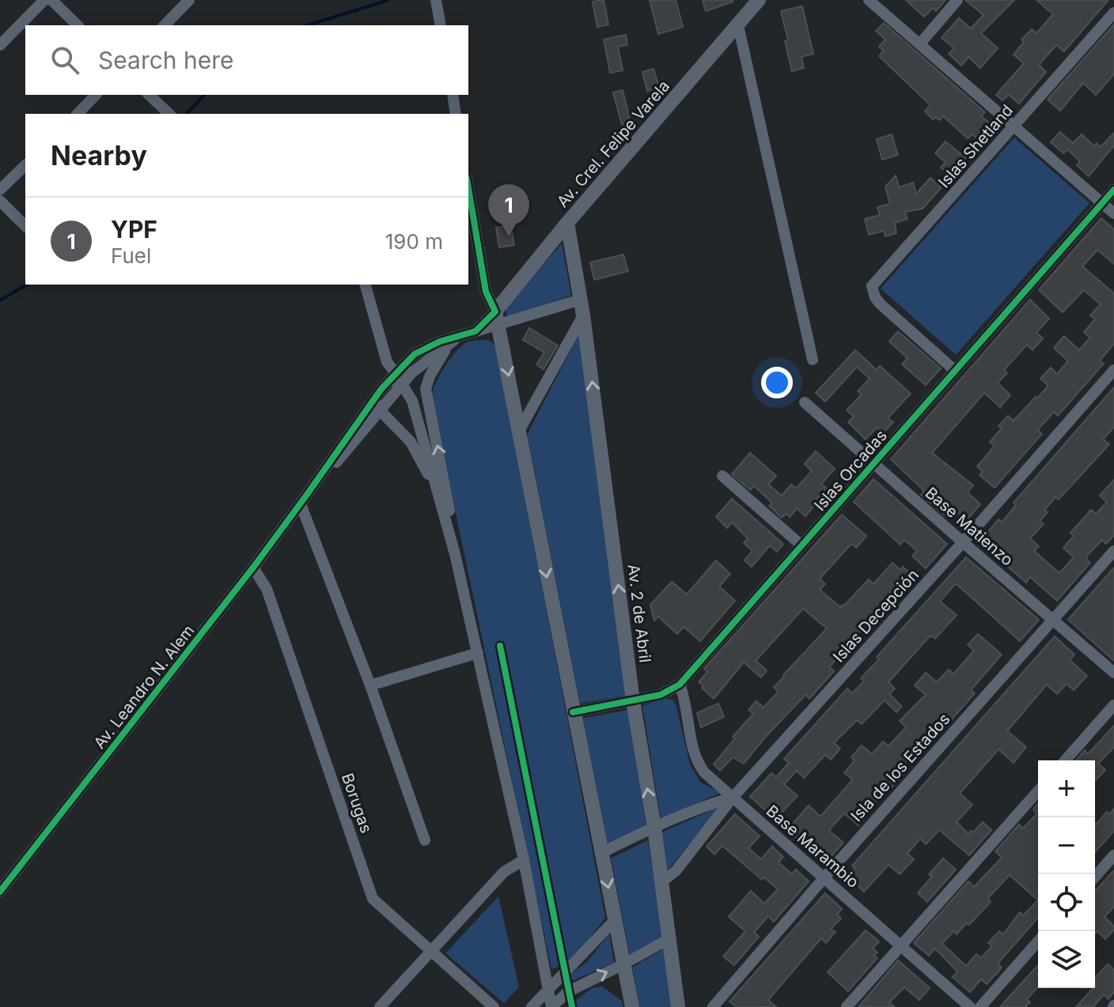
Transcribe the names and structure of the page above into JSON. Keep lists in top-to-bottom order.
{
  "streets": {
    "main road": ["Av. Crel. Felipe Varela", "Av. 2 de Abril"],
    "street": [
      "Islas Shetland",
      "Islas Orcadas",
      "Base Matienzo",
      "Islas Decepción",
      "Av. Leandro N. Alem",
      "Isla de los Estados",
      "Borugas",
      "Base Marambio"
    ]
  },
  "crossings": [
    ["Av. Crel. Felipe Varela", "Av. 2 de Abril"],
    ["Islas Shetland", "Islas Orcadas"],
    ["Islas Orcadas", "Base Matienzo"],
    ["Islas Orcadas", "Av. 2 de Abril"],
    ["Islas Orcadas", "Base Marambio"],
    ["Base Matienzo", "Islas Decepción"],
    ["Base Matienzo", "Isla de los Estados"],
    ["Av. 2 de Abril", "Islas Decepción"],
    ["Islas Decepción", "Base Marambio"],
    ["Av. Leandro N. Alem", "Borugas"],
    ["Isla de los Estados", "Base Marambio"]
  ],
  "page": {
    "search": "Search here",
    "heading": "Nearby",
    "pins": "1",
    "list": [
      {
        "mark": "1",
        "name": "YPF",
        "note": "Fuel",
        "value": "190 m"
      }
    ],
    "map_buttons": ["+", "−"]
  }
}
